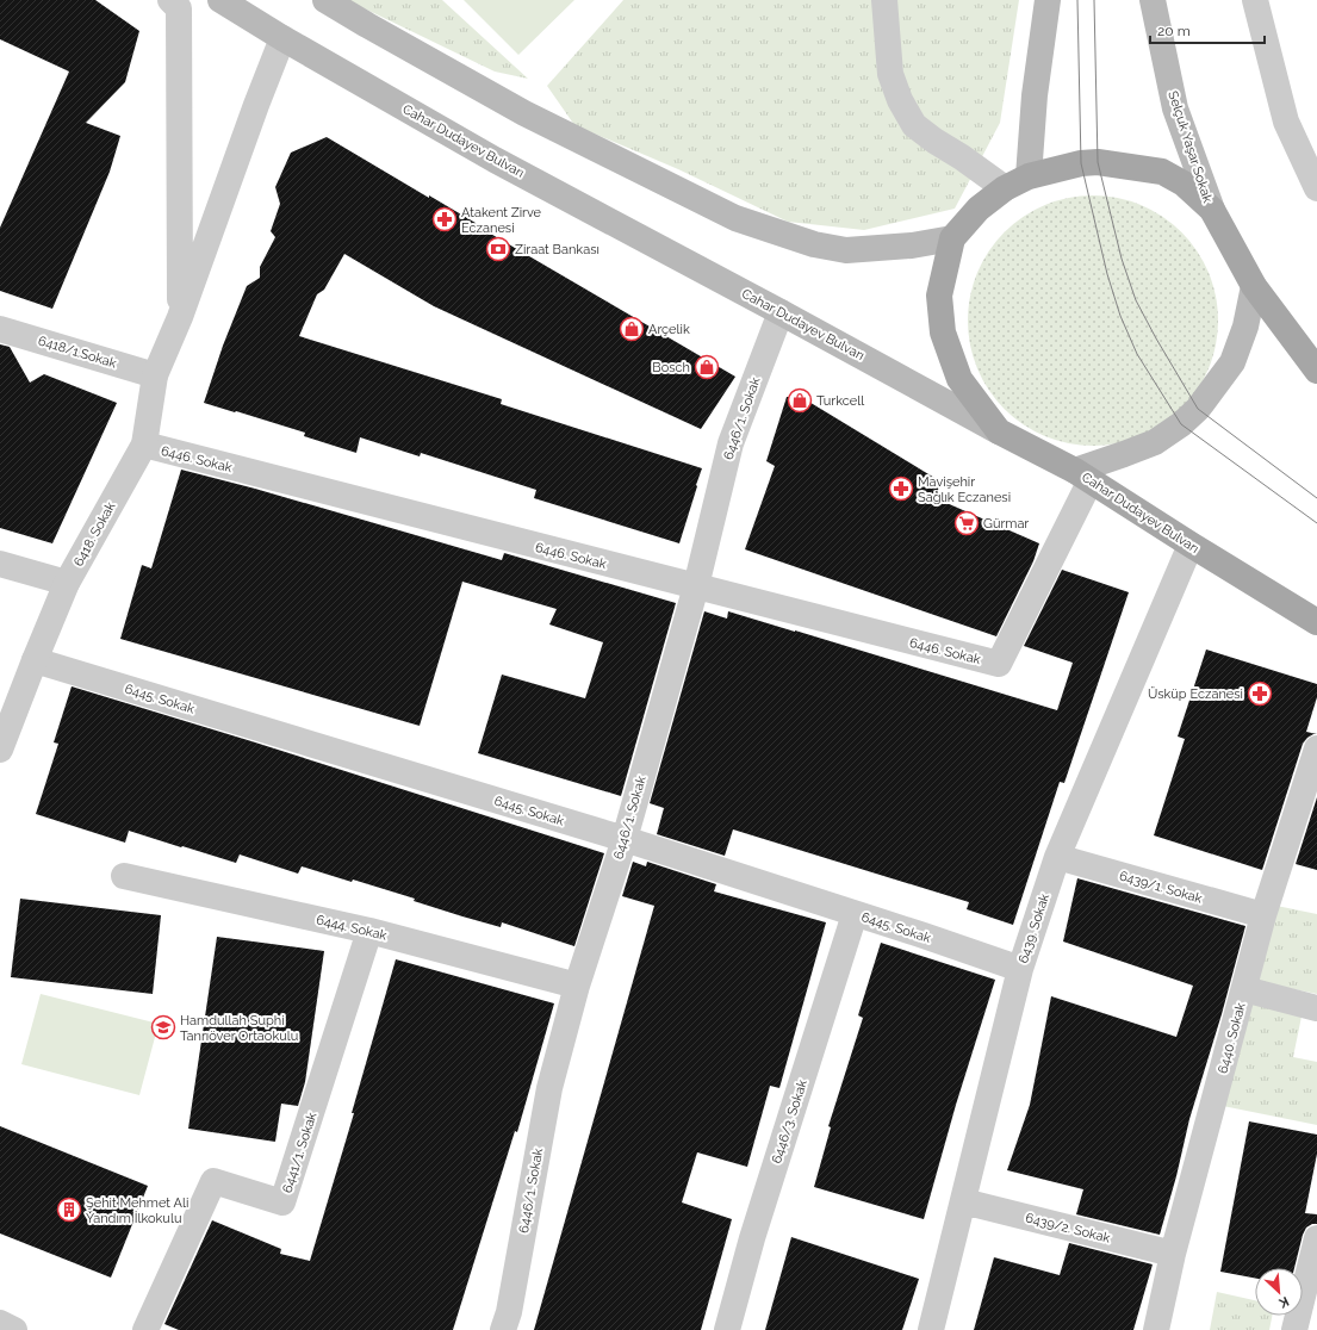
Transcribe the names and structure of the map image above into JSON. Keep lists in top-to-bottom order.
{
  "streets": {
    "main road": ["Cahar Dudayev Bulvarı", "Selçuk Yaşar Sokak"],
    "street": [
      "6418/1.Sokak",
      "6446/1. Sokak",
      "6446. Sokak",
      "6418. Sokak",
      "6445. Sokak",
      "6439/1. Sokak",
      "6444. Sokak",
      "6439. Sokak",
      "6440. Sokak",
      "6446/3. Sokak",
      "6441/1. Sokak",
      "6439/2. Sokak"
    ]
  },
  "crossings": [
    ["Cahar Dudayev Bulvarı", "6446/1. Sokak"],
    ["Cahar Dudayev Bulvarı", "6446. Sokak"],
    ["Cahar Dudayev Bulvarı", "6418. Sokak"],
    ["Cahar Dudayev Bulvarı", "6439. Sokak"],
    ["6418/1.Sokak", "6418. Sokak"],
    ["6446/1. Sokak", "6446. Sokak"],
    ["6446/1. Sokak", "6445. Sokak"],
    ["6446/1. Sokak", "6444. Sokak"],
    ["6446. Sokak", "6418. Sokak"],
    ["6418. Sokak", "6445. Sokak"],
    ["6445. Sokak", "6439. Sokak"],
    ["6445. Sokak", "6446/3. Sokak"],
    ["6439/1. Sokak", "6439. Sokak"],
    ["6439/1. Sokak", "6440. Sokak"],
    ["6444. Sokak", "6441/1. Sokak"],
    ["6439. Sokak", "6439/2. Sokak"],
    ["6440. Sokak", "6439/2. Sokak"]
  ],
  "places": {
    "pharmacy": ["Atakent Zirve Eczanesi", "Mavişehir Sağlık Eczanesi", "Üsküp Eczanesi"],
    "bank": ["Ziraat Bankası"],
    "shop": ["Arçelik", "Bosch", "Turkcell"],
    "supermarket": ["Gürmar"],
    "school or university": ["Hamdullah Suphi Tanrıöver Ortaokulu"],
    "building": ["Şehit Mehmet Ali Yandım İlkokulu"]
  },
  "scale_bar": "20 m",
  "north": "bottom right"
}
